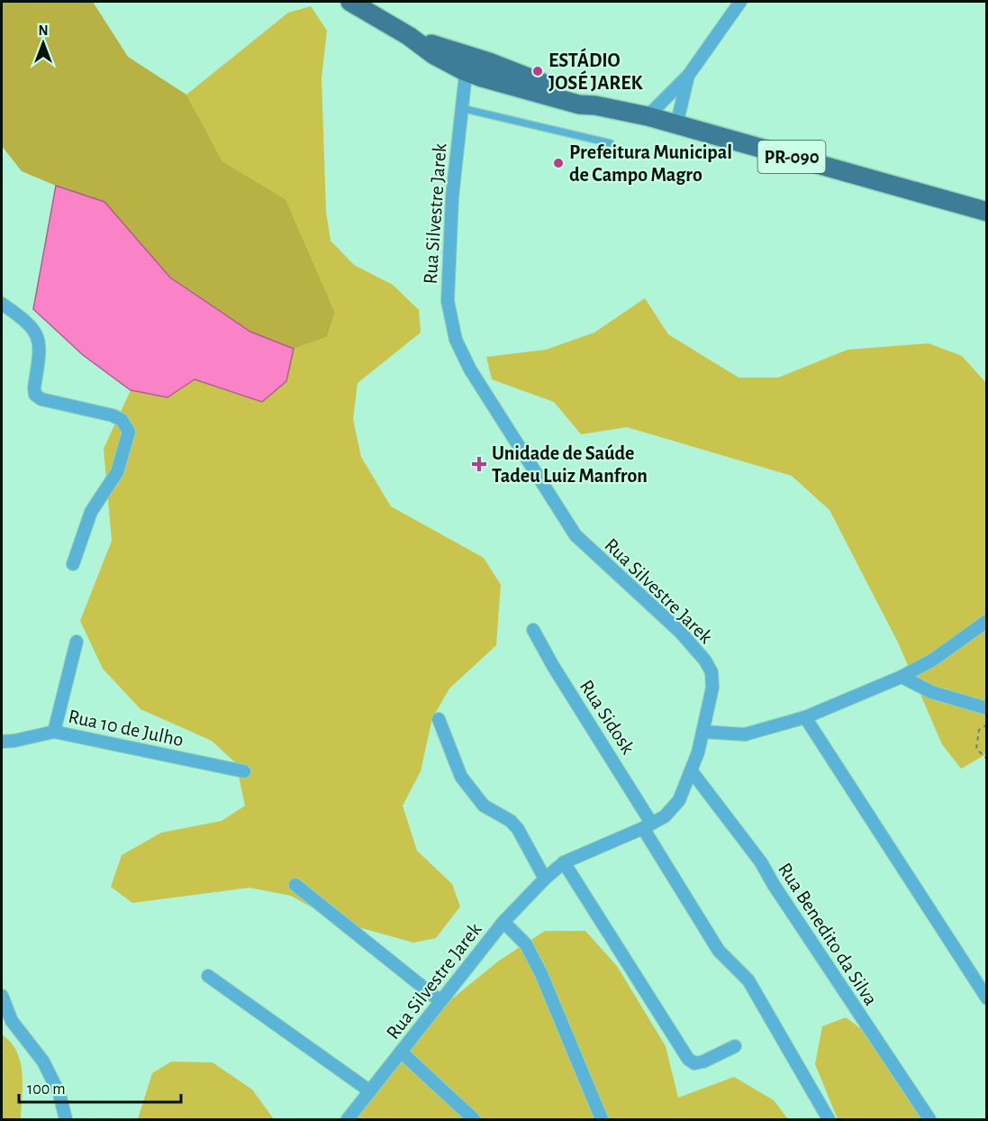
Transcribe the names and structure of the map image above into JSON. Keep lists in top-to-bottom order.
{
  "streets": {
    "main road": ["PR-090"],
    "street": [
      "Rua Silvestre Jarek",
      "Rua Sidosk",
      "Rua 10 de Julho",
      "Rua Benedito da Silva"
    ]
  },
  "crossings": [
    ["PR-090", "Rua Silvestre Jarek"],
    ["Rua Silvestre Jarek", "Rua Sidosk"],
    ["Rua Silvestre Jarek", "Rua Benedito da Silva"]
  ],
  "places": {
    "other": ["ESTÁDIO JOSÉ JAREK", "Prefeitura Municipal de Campo Magro"],
    "health": ["Unidade de Saúde Tadeu Luiz Manfron"]
  },
  "scale_bar": "100 m",
  "north": "top"
}
